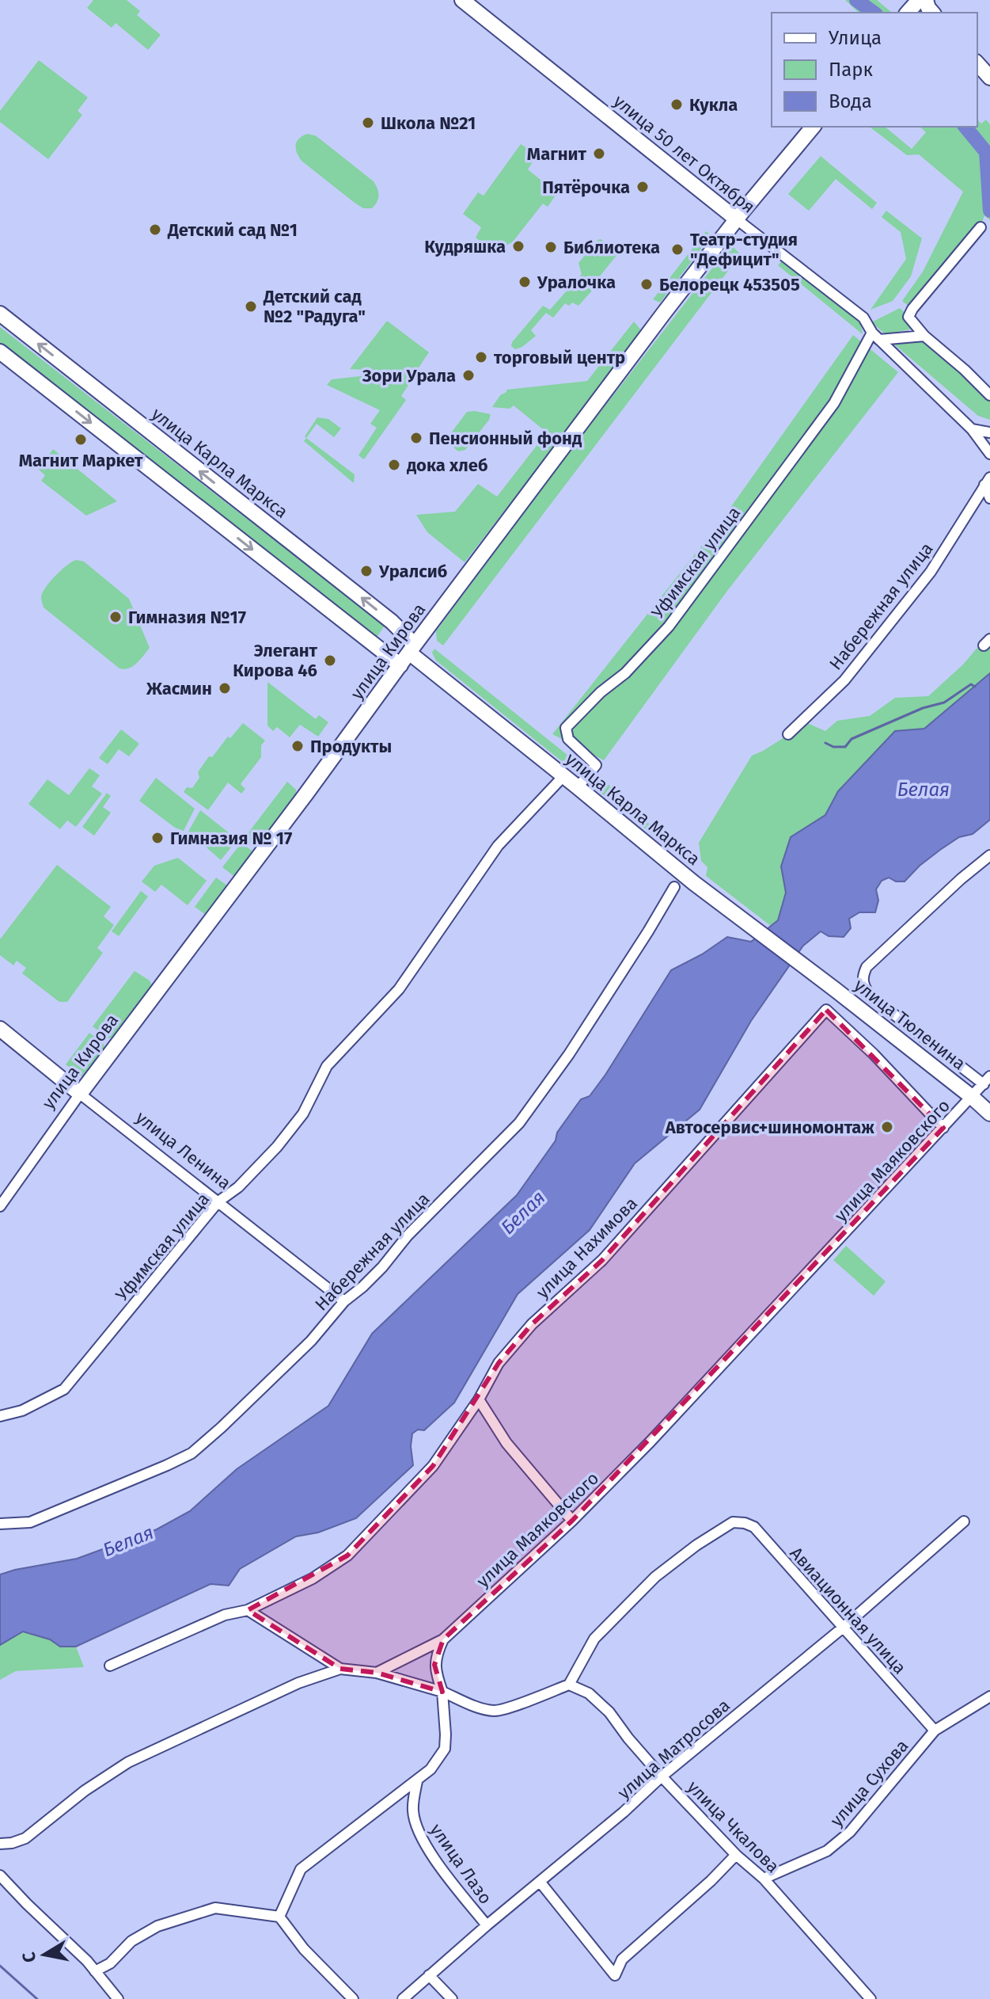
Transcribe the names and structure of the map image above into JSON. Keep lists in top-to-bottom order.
{
  "streets": {
    "main road": [
      "улица 50 лет Октября",
      "улица Карла Маркса",
      "улица Кирова",
      "улица Тюленина",
      "улица Ленина"
    ],
    "street": [
      "Уфимская улица",
      "Набережная улица",
      "улица Маяковского",
      "улица Нахимова",
      "Авиационная улица",
      "улица Матросова",
      "улица Сухова",
      "улица Чкалова",
      "улица Лазо"
    ]
  },
  "crossings": [
    ["улица 50 лет Октября", "Уфимская улица"],
    ["улица 50 лет Октября", "улица Кирова"],
    ["улица Карла Маркса", "Уфимская улица"],
    ["улица Карла Маркса", "улица Кирова"],
    ["улица Карла Маркса", "улица Тюленина"],
    ["Уфимская улица", "улица Ленина"],
    ["Набережная улица", "улица Ленина"],
    ["улица Кирова", "улица Ленина"],
    ["улица Тюленина", "улица Маяковского"],
    ["улица Маяковского", "улица Нахимова"],
    ["Авиационная улица", "улица Матросова"],
    ["Авиационная улица", "улица Сухова"],
    ["Авиационная улица", "улица Чкалова"],
    ["улица Матросова", "улица Чкалова"],
    ["улица Матросова", "улица Лазо"],
    ["улица Сухова", "улица Чкалова"]
  ],
  "water": ["Белая"],
  "places": [
    "Кукла",
    "Школа №21",
    "Магнит",
    "Пятёрочка",
    "Детский сад №1",
    "Кудряшка",
    "Библиотека",
    "Театр-студия \"Дефицит\"",
    "Уралочка",
    "Белорецк 453505",
    "Детский сад №2 \"Радуга\"",
    "торговый центр",
    "Зори Урала",
    "Пенсионный фонд",
    "Магнит Маркет",
    "дока хлеб",
    "Уралсиб",
    "Гимназия №17",
    "Элегант Кирова 46",
    "Жасмин",
    "Продукты",
    "Гимназия № 17",
    "Автосервис+шиномонтаж"
  ],
  "legend": ["Улица", "Парк", "Вода"],
  "north": "left"
}
